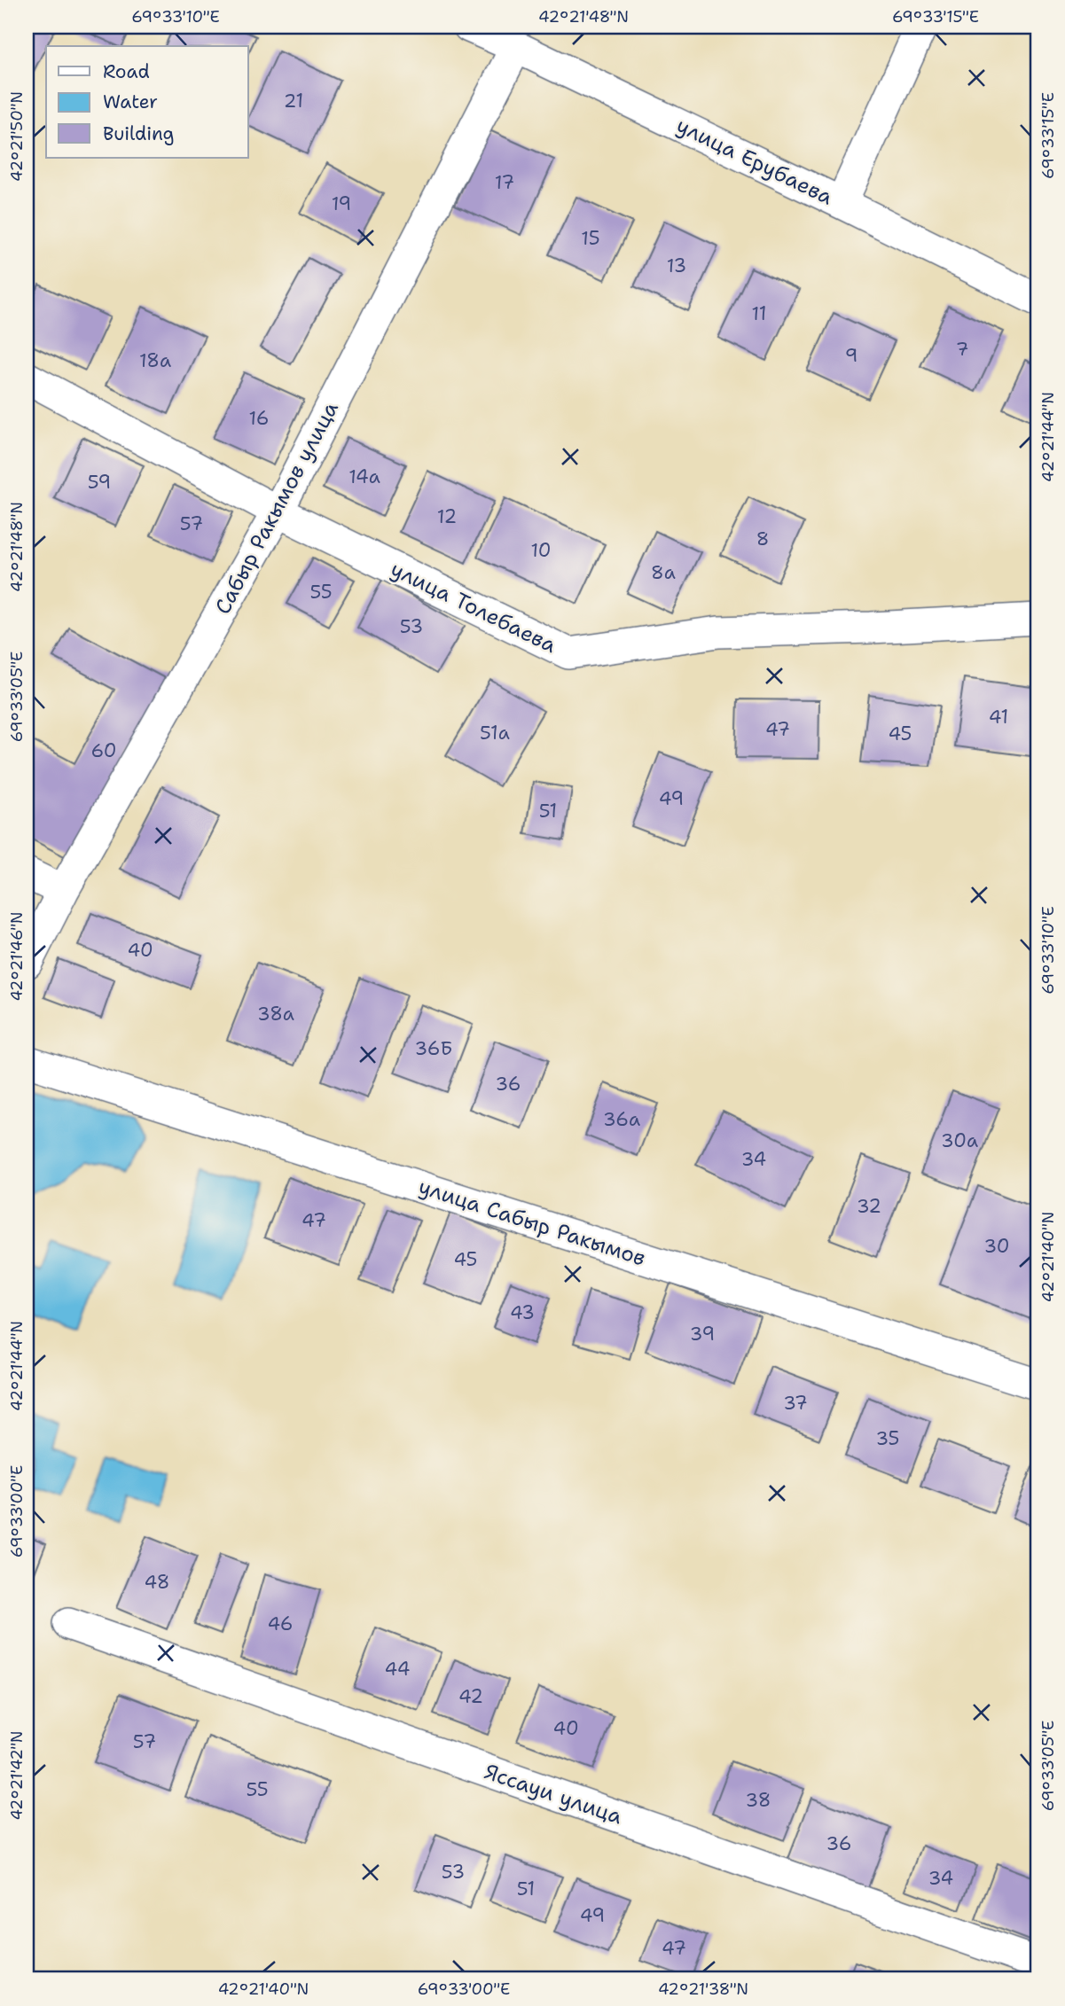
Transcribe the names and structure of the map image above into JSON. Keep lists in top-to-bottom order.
{
  "streets": {
    "street": [
      "улица Ерубаева",
      "Сабыр Ракымов улица",
      "улица Толебаева",
      "улица Сабыр Ракымов",
      "Яссауи улица"
    ]
  },
  "crossings": [
    ["улица Ерубаева", "Сабыр Ракымов улица"],
    ["Сабыр Ракымов улица", "улица Толебаева"]
  ],
  "house_numbers": [
    "21",
    "17",
    "19",
    "15",
    "13",
    "11",
    "7",
    "9",
    "18а",
    "16",
    "14а",
    "59",
    "12",
    "57",
    "8",
    "10",
    "8а",
    "55",
    "53",
    "41",
    "47",
    "51а",
    "45",
    "60",
    "49",
    "51",
    "40",
    "38а",
    "36Б",
    "36",
    "36а",
    "30а",
    "34",
    "32",
    "47",
    "30",
    "45",
    "43",
    "39",
    "37",
    "35",
    "48",
    "46",
    "44",
    "42",
    "40",
    "57",
    "55",
    "38",
    "36",
    "53",
    "34",
    "51",
    "49",
    "47"
  ],
  "legend": ["Road", "Water", "Building"],
  "coordinates": [
    "69°33'10\"E",
    "42°21'48\"N",
    "69°33'15\"E",
    "42°21'50\"N",
    "42°21'44\"N",
    "69°33'05\"E",
    "42°21'46\"N",
    "42°21'40\"N",
    "69°33'00\"E",
    "42°21'42\"N",
    "42°21'38\"N"
  ]
}
